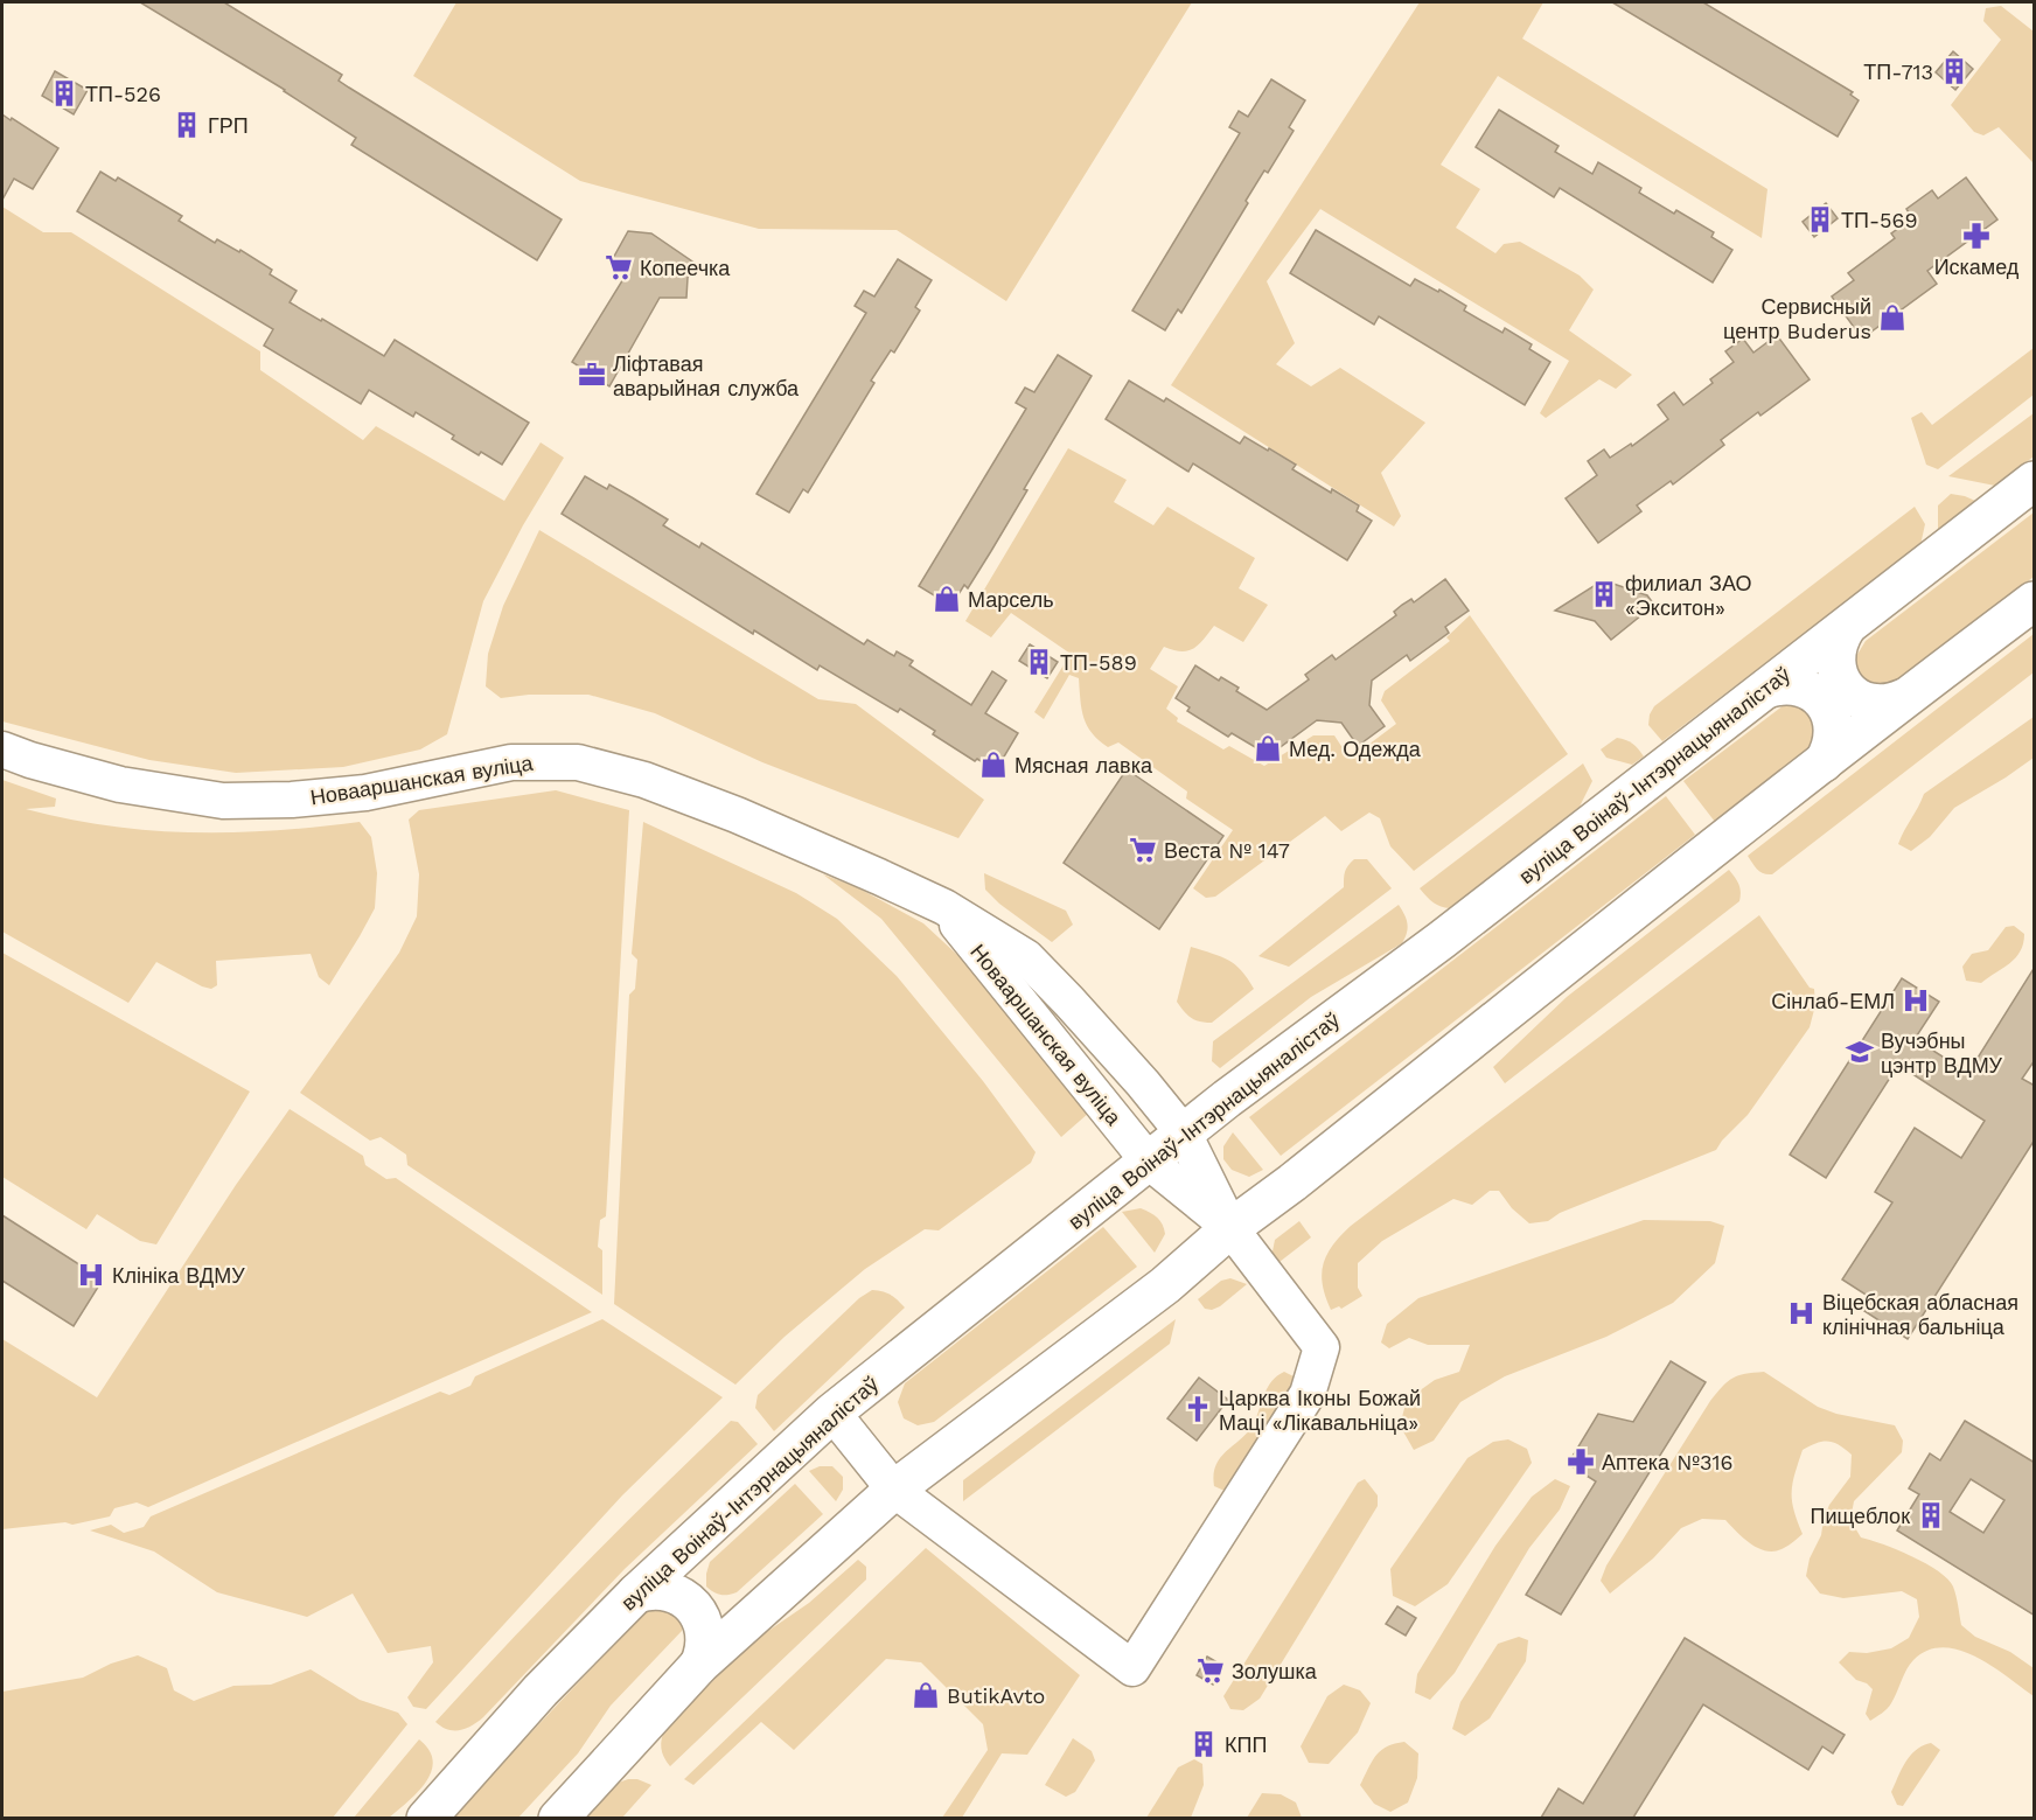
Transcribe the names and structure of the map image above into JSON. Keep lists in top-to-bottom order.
{
  "streets": {
    "main road": ["вуліца Воінаў-Інтэрнацыяналістаў"],
    "street": ["Новааршанская вуліца"]
  },
  "crossings": [
    ["вуліца Воінаў-Інтэрнацыяналістаў", "Новааршанская вуліца"]
  ],
  "places": {
    "building": [
      "ТП-713",
      "ТП-526",
      "ГРП",
      "ТП-569",
      "филиал ЗАО «Экситон»",
      "ТП-589",
      "Пищеблок",
      "КПП"
    ],
    "pharmacy": ["Искамед", "Аптека №316"],
    "supermarket": ["Копеечка", "Веста № 147", "Золушка"],
    "shop": [
      "Сервисный центр Buderus",
      "Марсель",
      "Мед. Одежда",
      "Мясная лавка",
      "ButikAvto"
    ],
    "office": ["Ліфтавая аварыйная служба"],
    "hospital": ["Сінлаб-ЕМЛ", "Клініка ВДМУ", "Віцебская абласная клінічная бальніца"],
    "school or university": ["Вучэбны цэнтр ВДМУ"],
    "church": ["Царква Іконы Божай Маці «Лікавальніца»"]
  }
}
